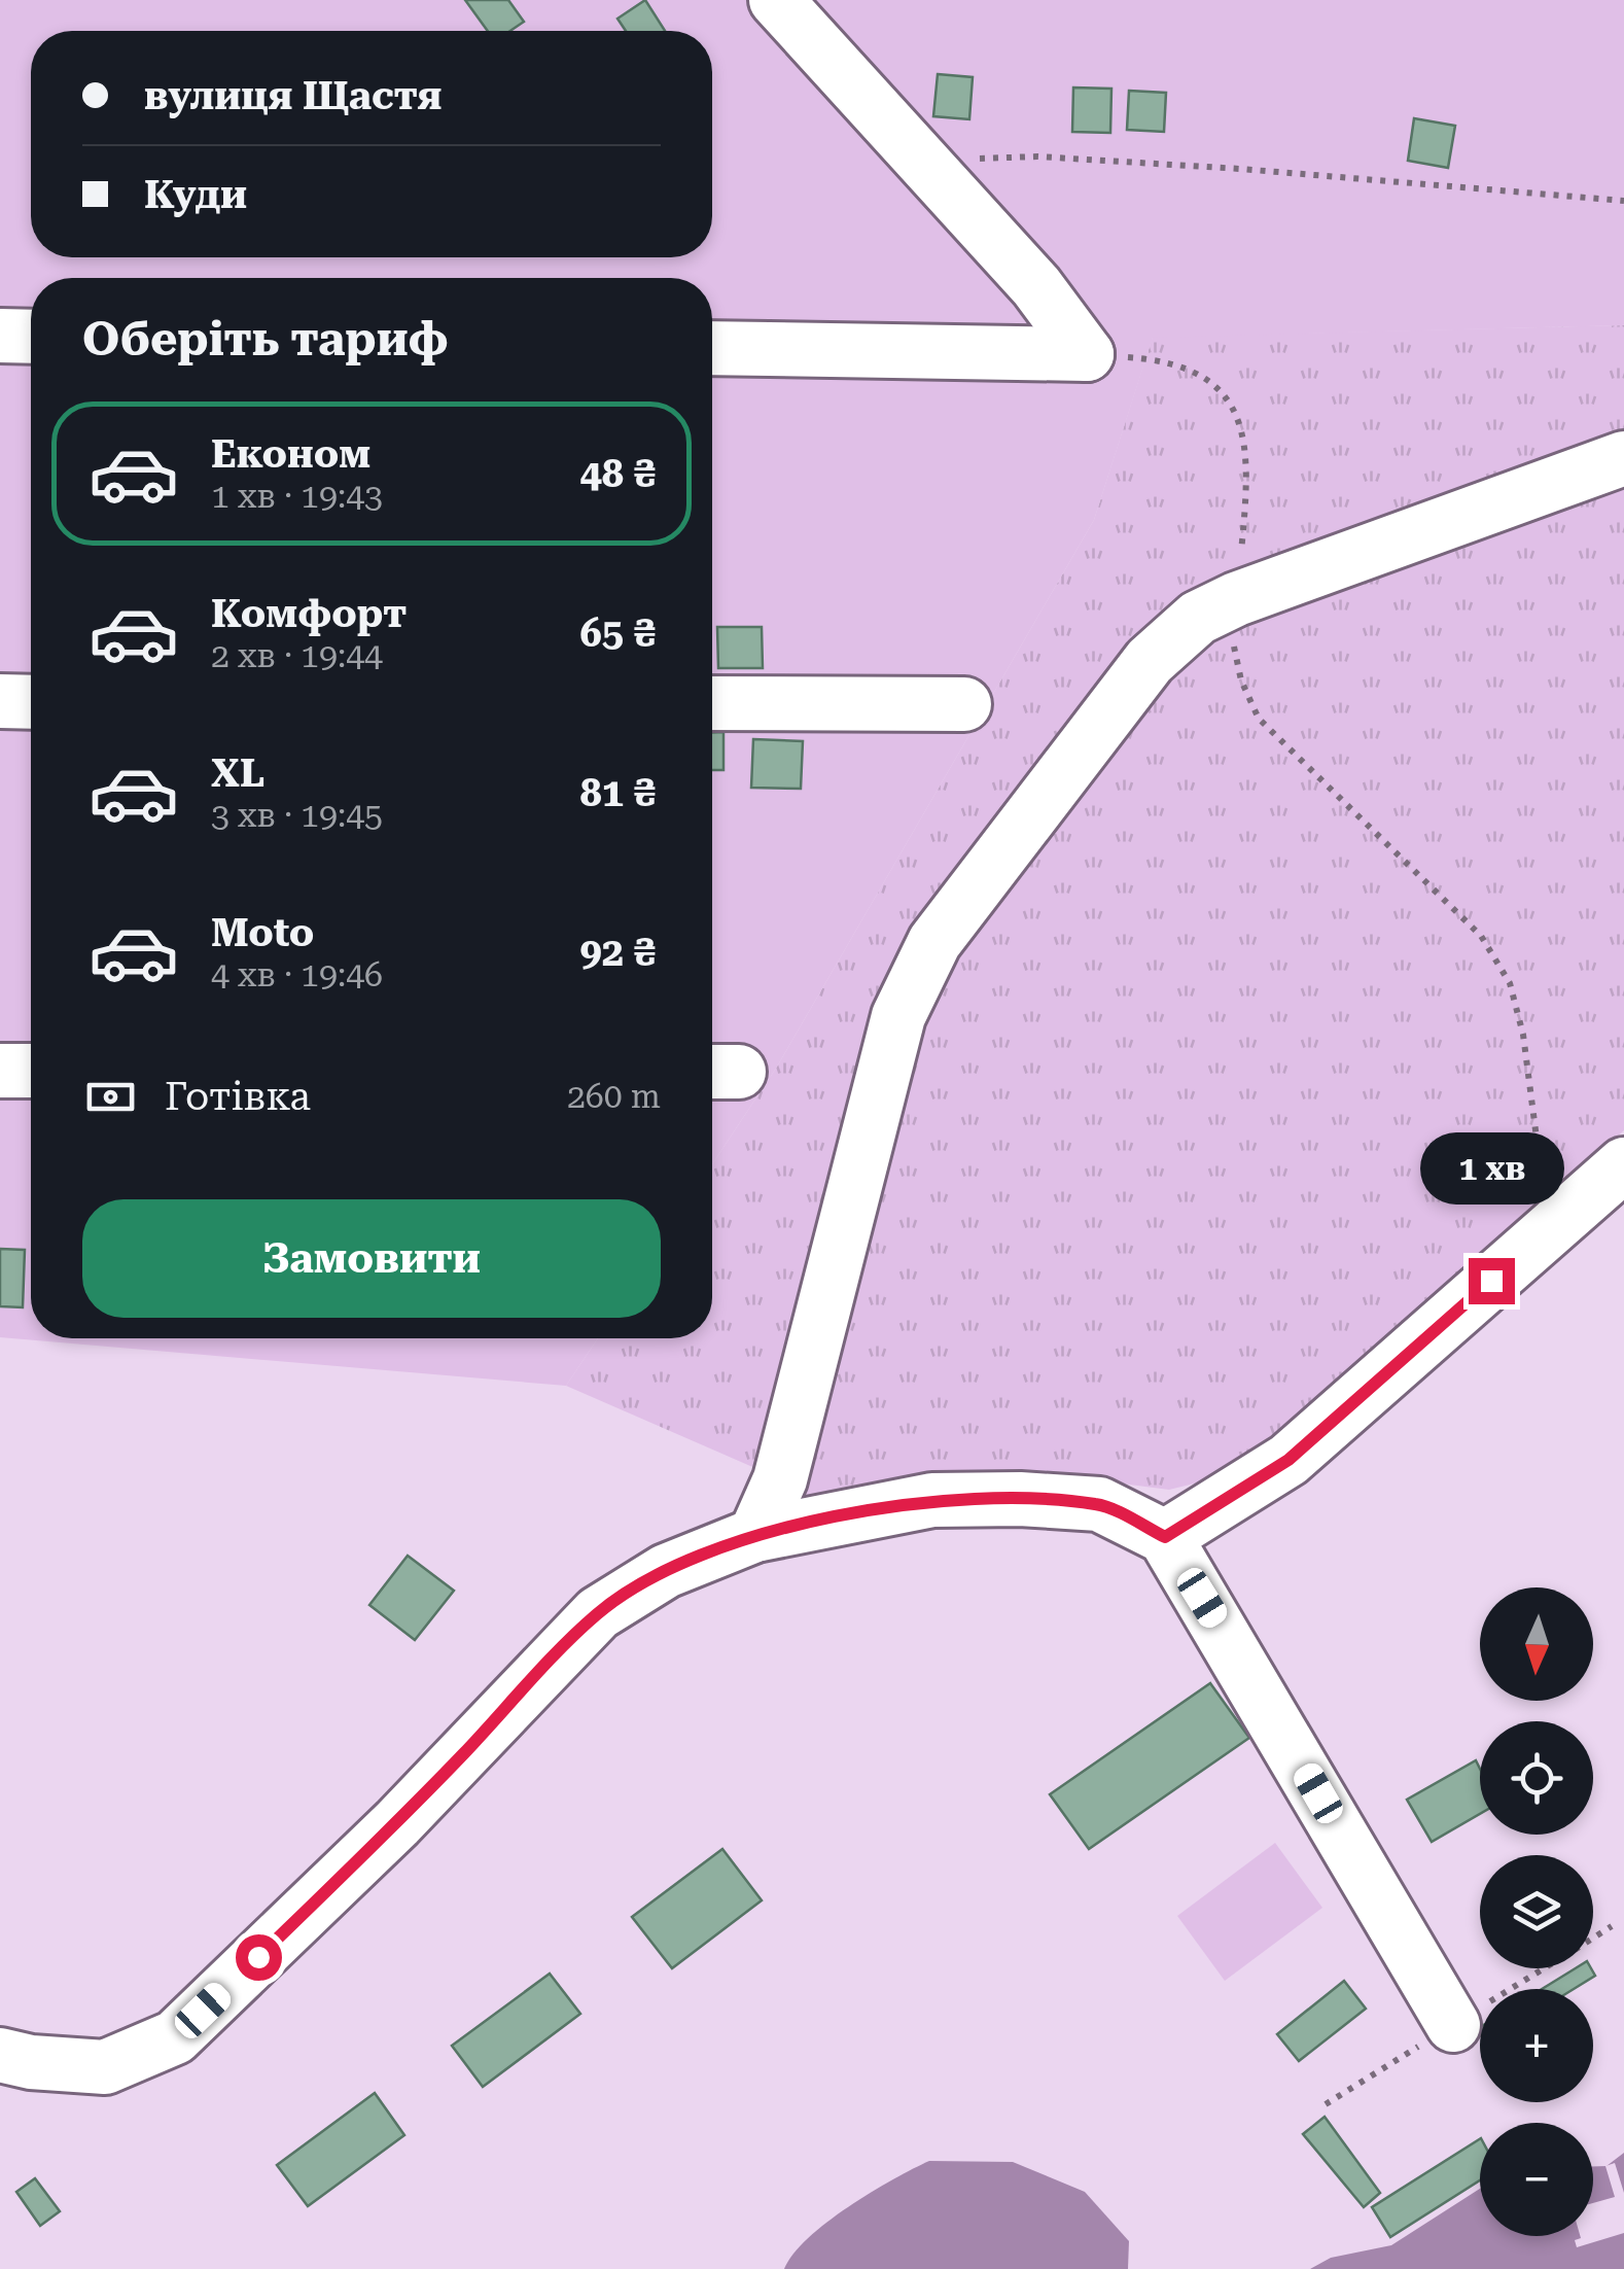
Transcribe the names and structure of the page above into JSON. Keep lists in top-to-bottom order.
{
  "north": "bottom",
  "page": {
    "banner": ["вулиця Щастя", "Куди"],
    "heading": "Оберіть тариф",
    "list": [
      {
        "name": "Економ",
        "note": "1 хв · 19:43",
        "value": "48 ₴"
      },
      {
        "name": "Комфорт",
        "note": "2 хв · 19:44",
        "value": "65 ₴"
      },
      {
        "name": "XL",
        "note": "3 хв · 19:45",
        "value": "81 ₴"
      },
      {
        "name": "Moto",
        "note": "4 хв · 19:46",
        "value": "92 ₴"
      }
    ],
    "pay": ["Готівка", "260 m"],
    "bubble": "1 хв",
    "buttons": "Замовити",
    "map_buttons": ["+", "−"]
  }
}
